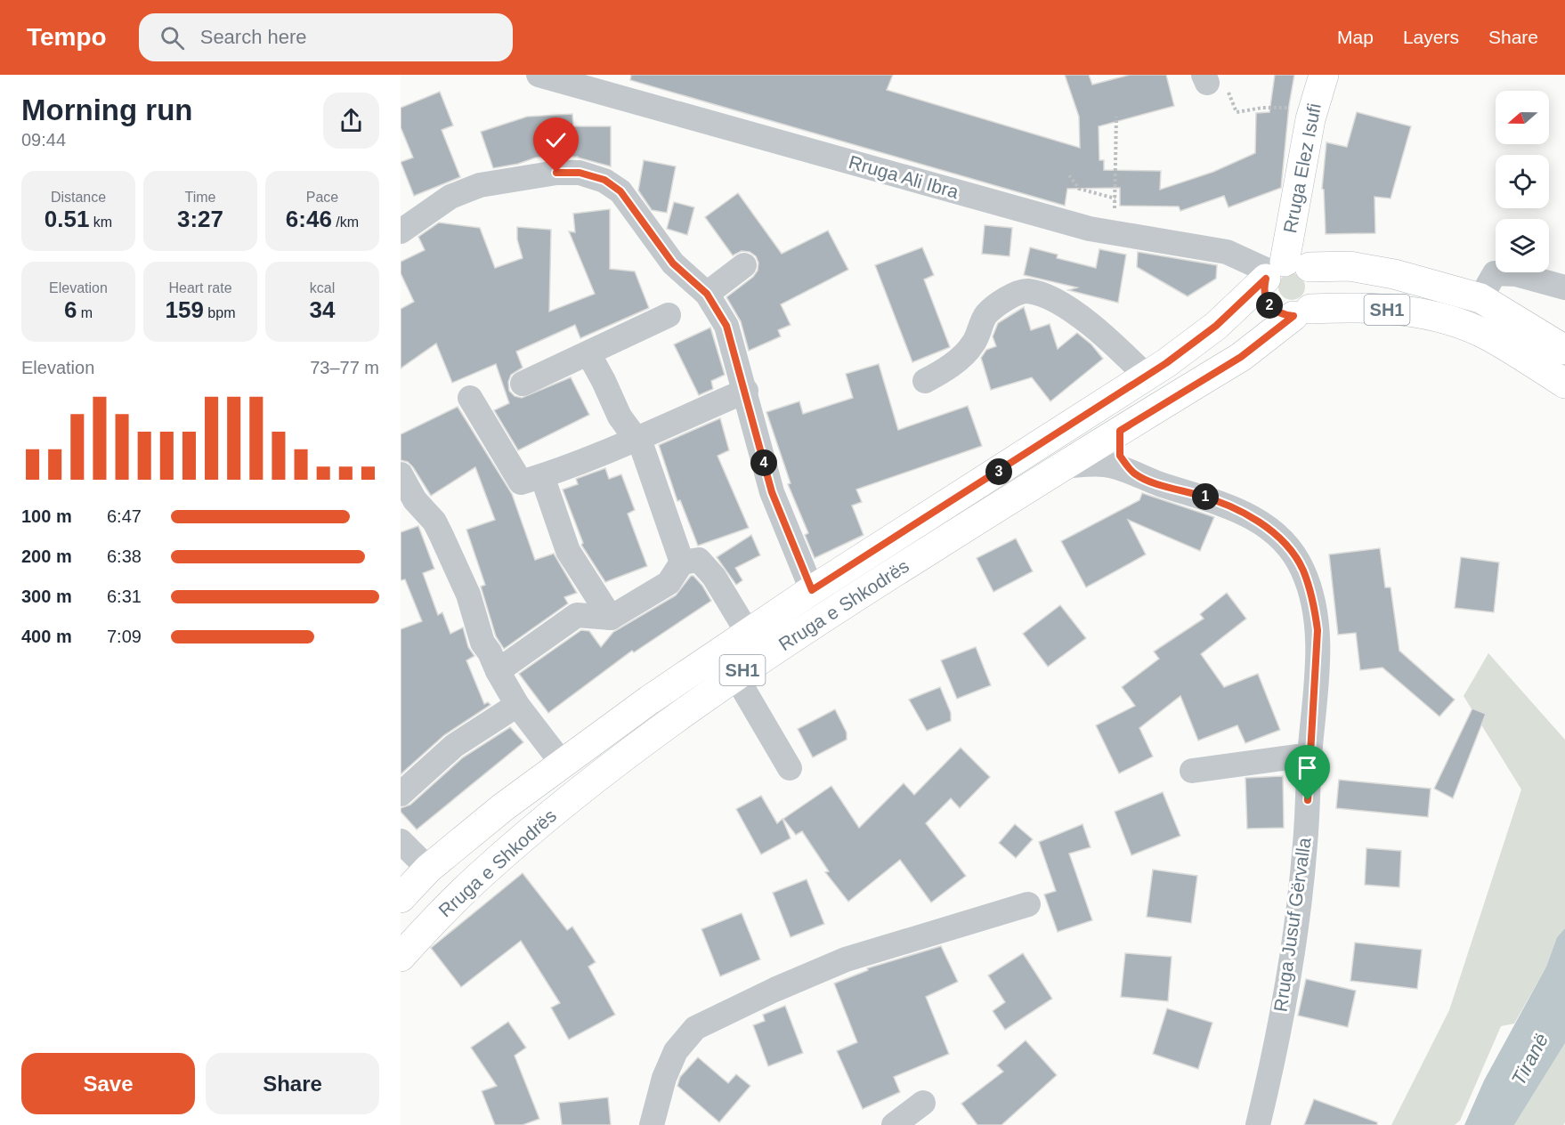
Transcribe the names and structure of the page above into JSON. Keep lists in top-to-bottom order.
{
  "streets": {
    "main road": ["Rruga Elez Isufi", "SH1", "Rruga e Shkodrës"],
    "street": ["Rruga Ali Ibra", "Rruga Jusuf Gërvalla"]
  },
  "crossings": [
    ["Rruga Elez Isufi", "Rruga Ali Ibra"],
    ["Rruga Elez Isufi", "SH1"],
    ["Rruga Elez Isufi", "Rruga e Shkodrës"],
    ["Rruga Ali Ibra", "SH1"],
    ["Rruga Ali Ibra", "Rruga e Shkodrës"],
    ["SH1", "Rruga e Shkodrës"],
    ["Rruga e Shkodrës", "Rruga Jusuf Gërvalla"]
  ],
  "water": ["Tiranë"],
  "north": "left",
  "page": {
    "header": "Tempo",
    "search": "Search here",
    "nav": ["Map", "Layers", "Share"],
    "heading": ["Morning run", "09:44"],
    "stats": [
      ["Distance", "0.51 km"],
      ["Time", "3:27"],
      ["Pace", "6:46 /km"],
      ["Elevation", "6 m"],
      ["Heart rate", "159 bpm"],
      ["kcal", "34"]
    ],
    "pins": [
      "2",
      "4",
      "3",
      "1"
    ],
    "chart": ["Elevation", "73–77 m"],
    "list": [
      {
        "name": "100 m",
        "note": "6:47"
      },
      {
        "name": "200 m",
        "note": "6:38"
      },
      {
        "name": "300 m",
        "note": "6:31"
      },
      {
        "name": "400 m",
        "note": "7:09"
      }
    ],
    "buttons": ["Save", "Share"]
  }
}
